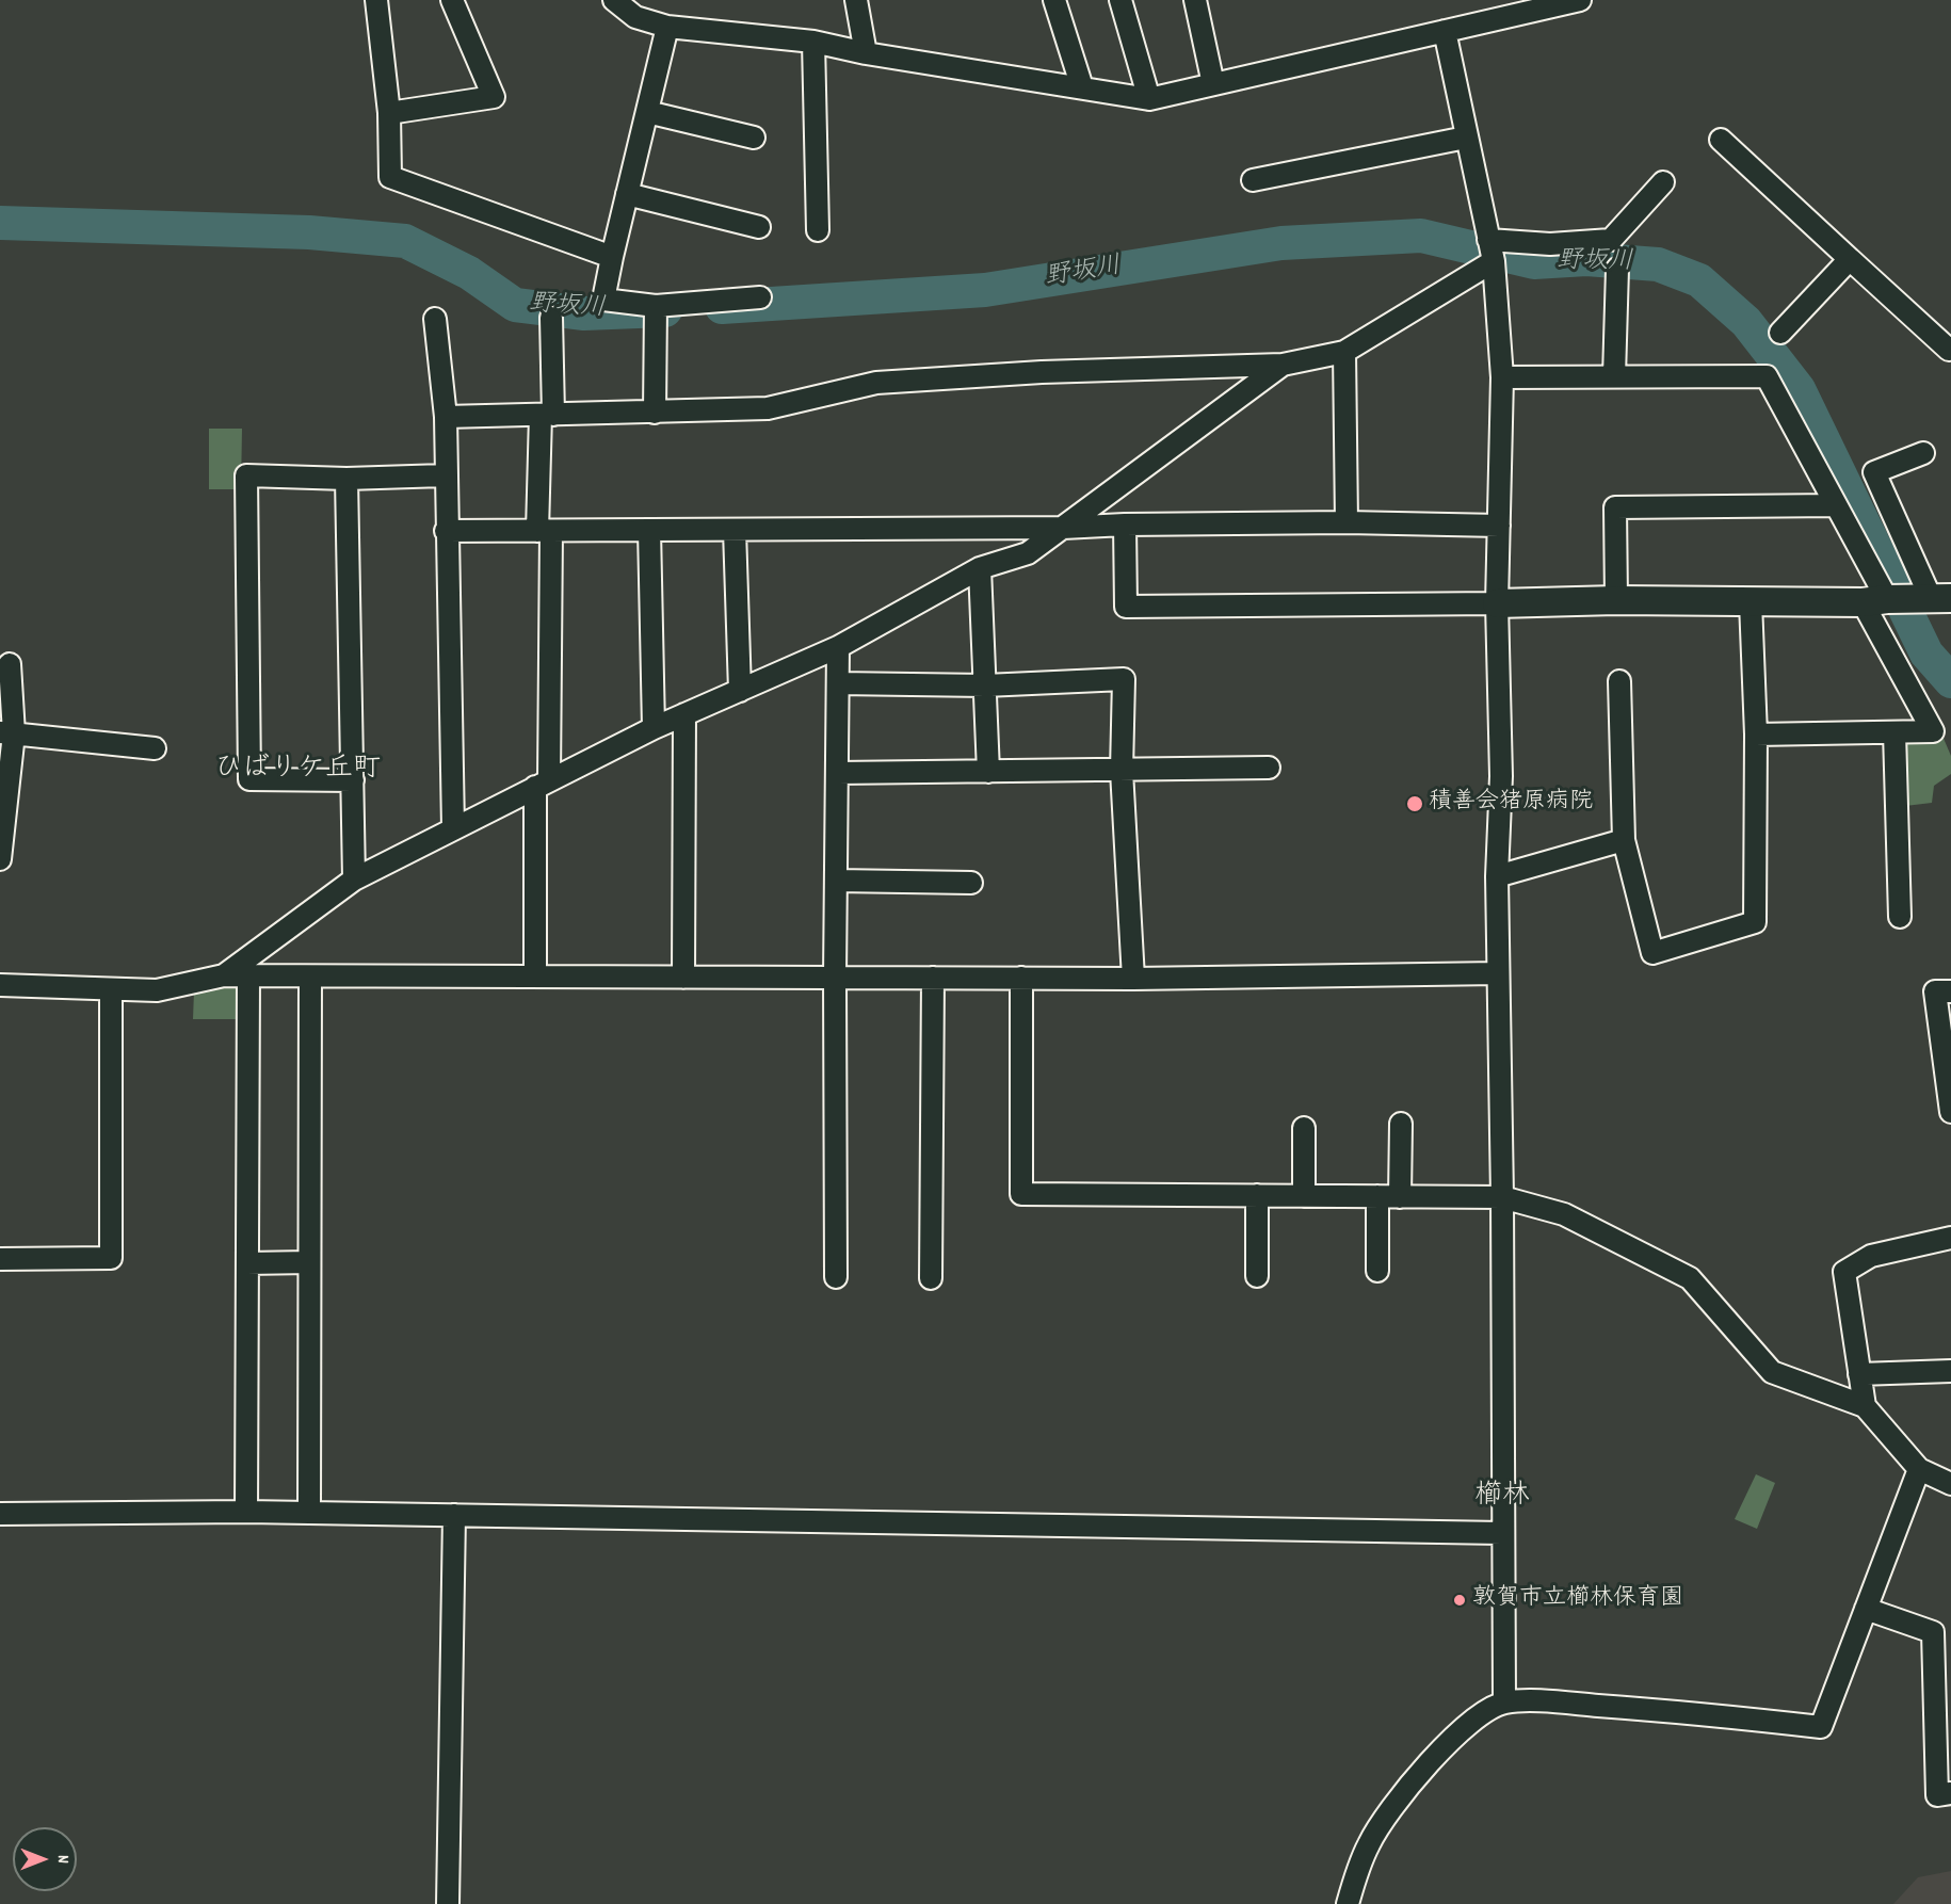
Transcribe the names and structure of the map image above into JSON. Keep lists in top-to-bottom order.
{
  "districts": ["ひばりケ丘町", "櫛林"],
  "water": ["野坂川"],
  "places": ["積善会猪原病院", "敦賀市立櫛林保育園"],
  "north": "right"
}
